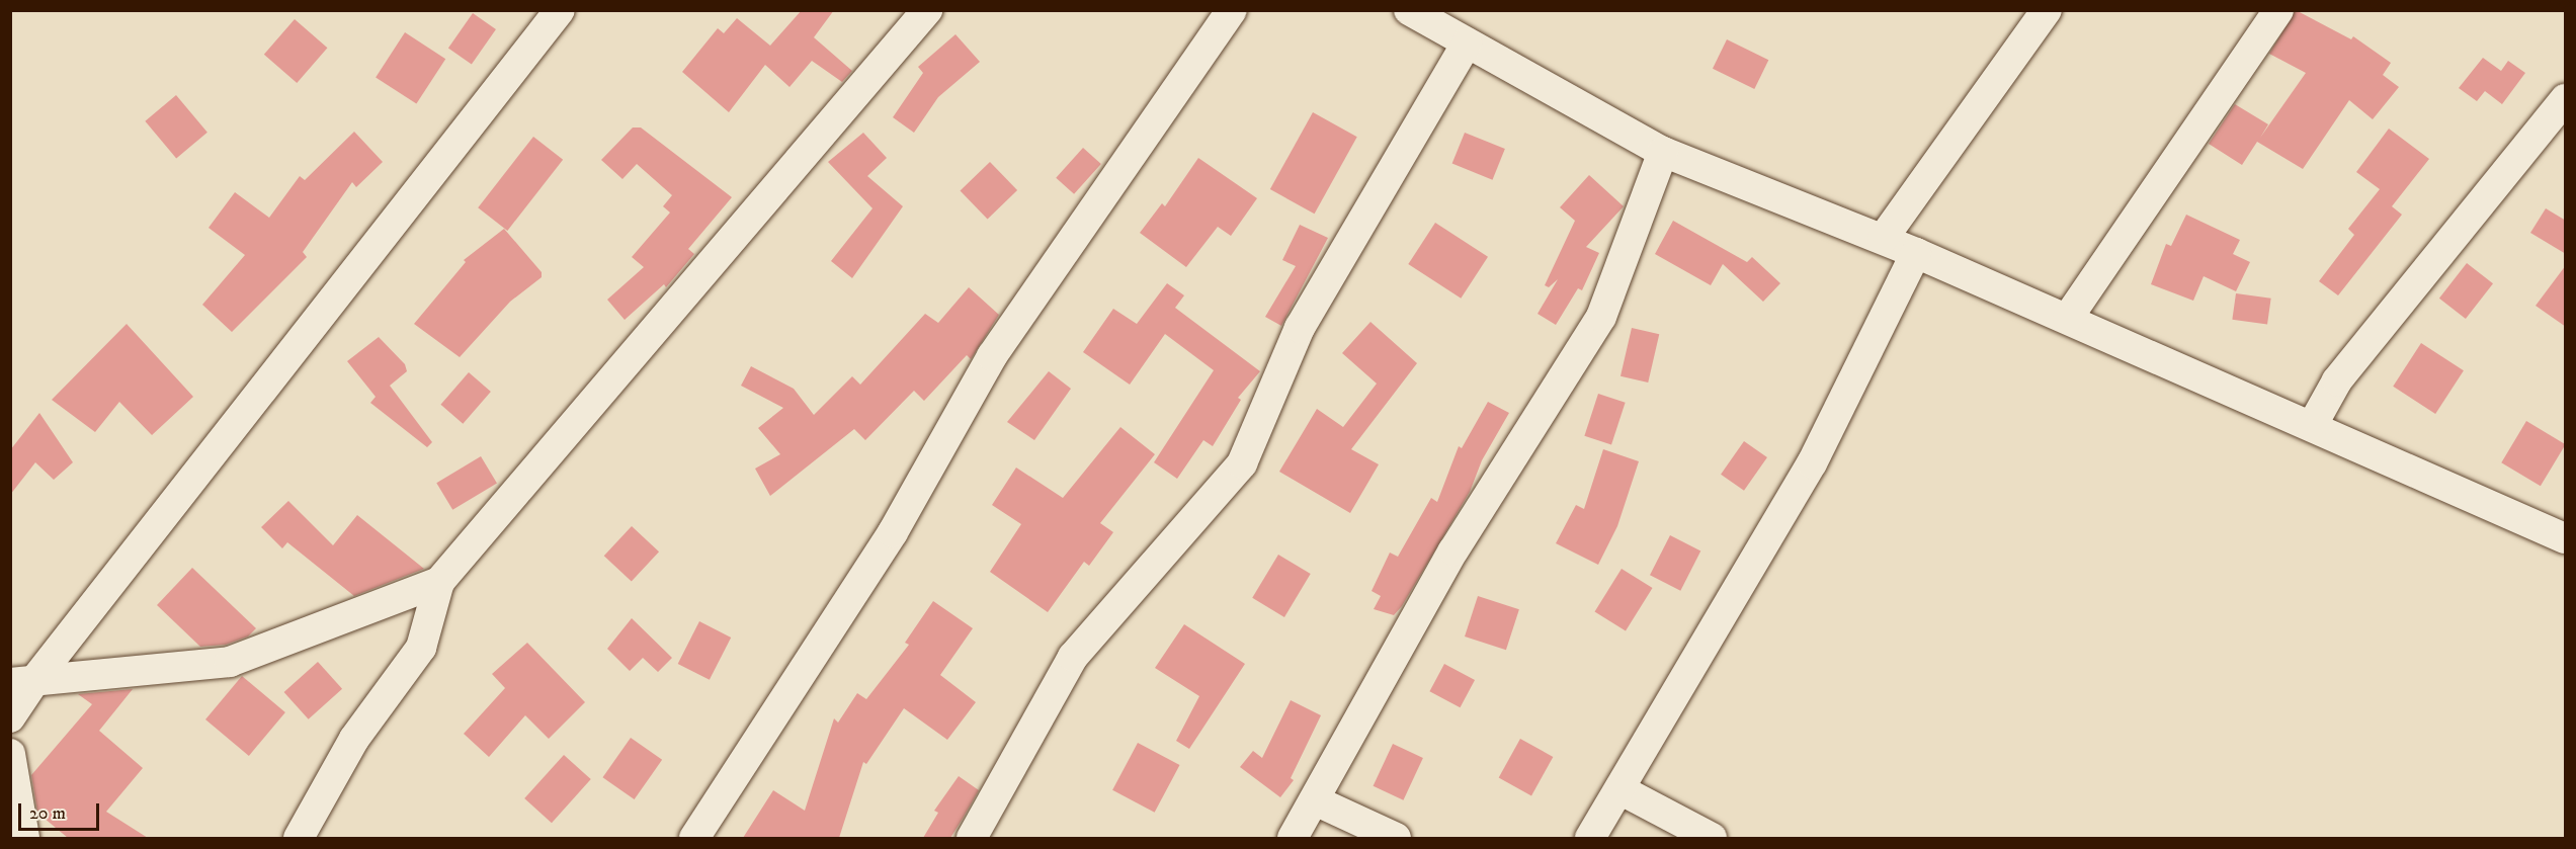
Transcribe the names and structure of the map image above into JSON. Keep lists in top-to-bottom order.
{
  "scale_bar": "20 m"
}
